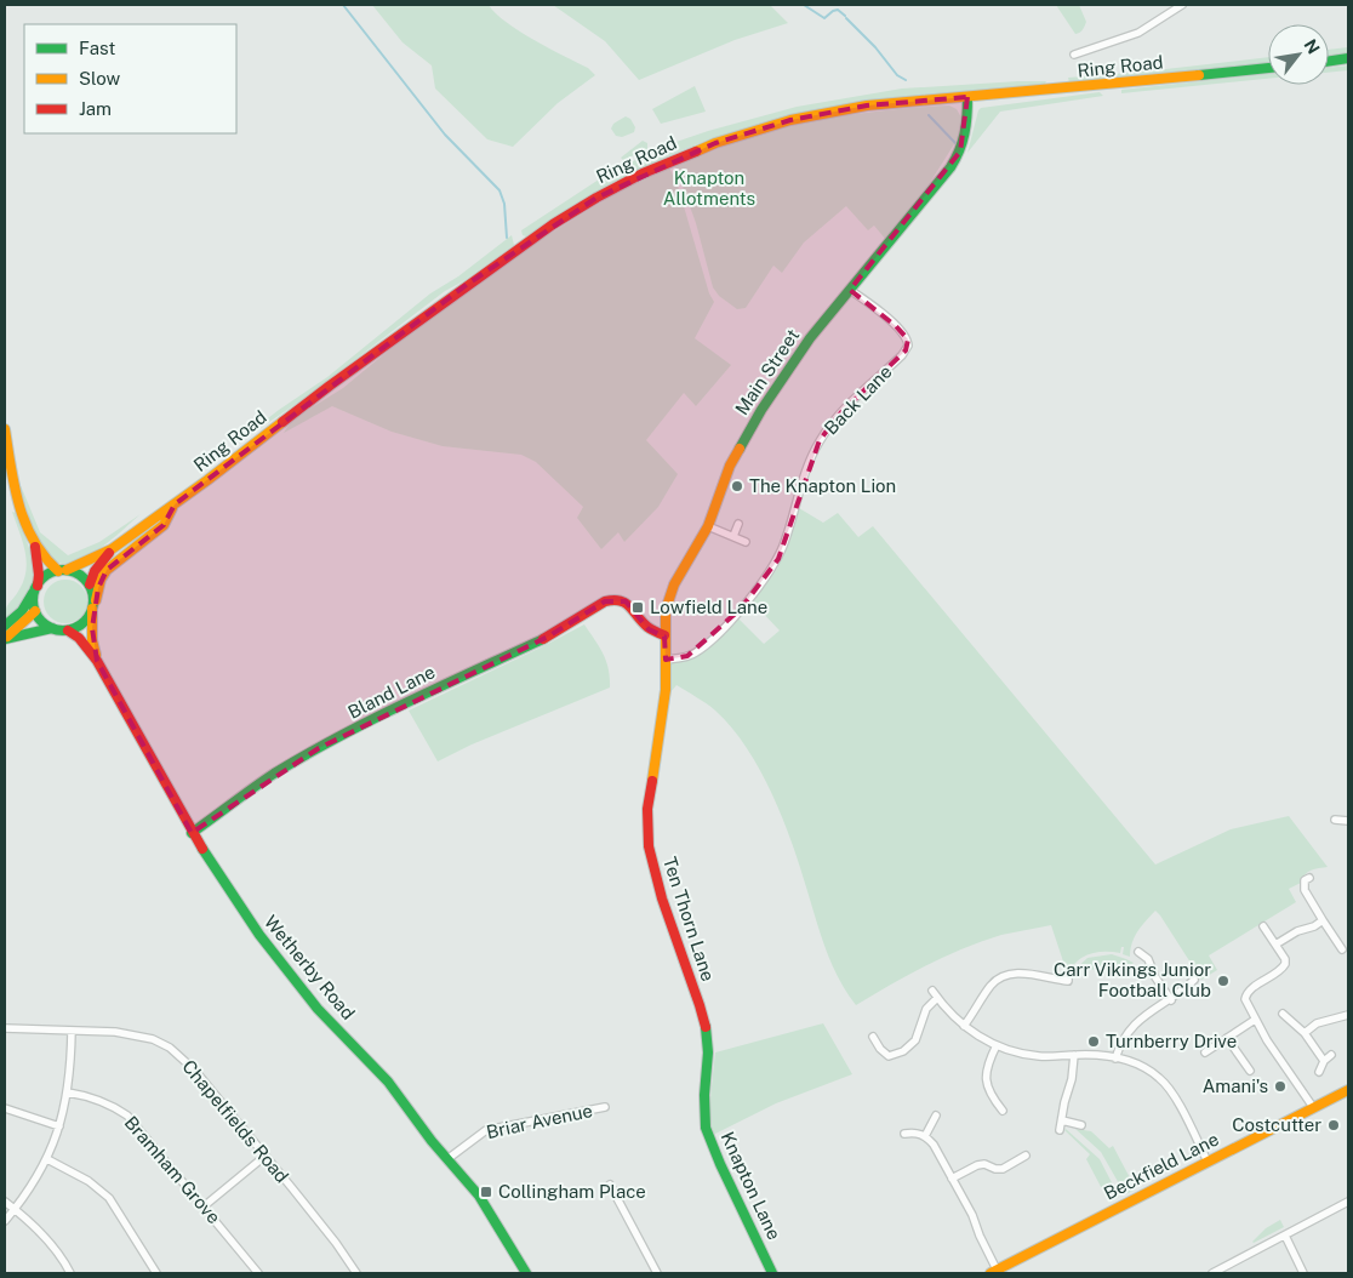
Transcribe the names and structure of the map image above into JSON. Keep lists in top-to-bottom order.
{
  "streets": {
    "main road": [
      "Ring Road",
      "Main Street",
      "Bland Lane",
      "Ten Thorn Lane",
      "Wetherby Road",
      "Beckfield Lane",
      "Knapton Lane"
    ],
    "street": [
      "Back Lane",
      "Chapelfields Road",
      "Briar Avenue",
      "Bramham Grove"
    ]
  },
  "crossings": [
    ["Ring Road", "Main Street"],
    ["Ring Road", "Wetherby Road"],
    ["Main Street", "Back Lane"],
    ["Main Street", "Bland Lane"],
    ["Main Street", "Ten Thorn Lane"],
    ["Bland Lane", "Wetherby Road"],
    ["Ten Thorn Lane", "Knapton Lane"],
    ["Wetherby Road", "Briar Avenue"]
  ],
  "parks": ["Knapton Allotments"],
  "places": {
    "other": [
      "The Knapton Lion",
      "Carr Vikings Junior Football Club",
      "Turnberry Drive",
      "Amani's",
      "Costcutter"
    ],
    "transit": ["Lowfield Lane", "Collingham Place"]
  },
  "legend": ["Fast", "Slow", "Jam"],
  "north": "top right"
}
